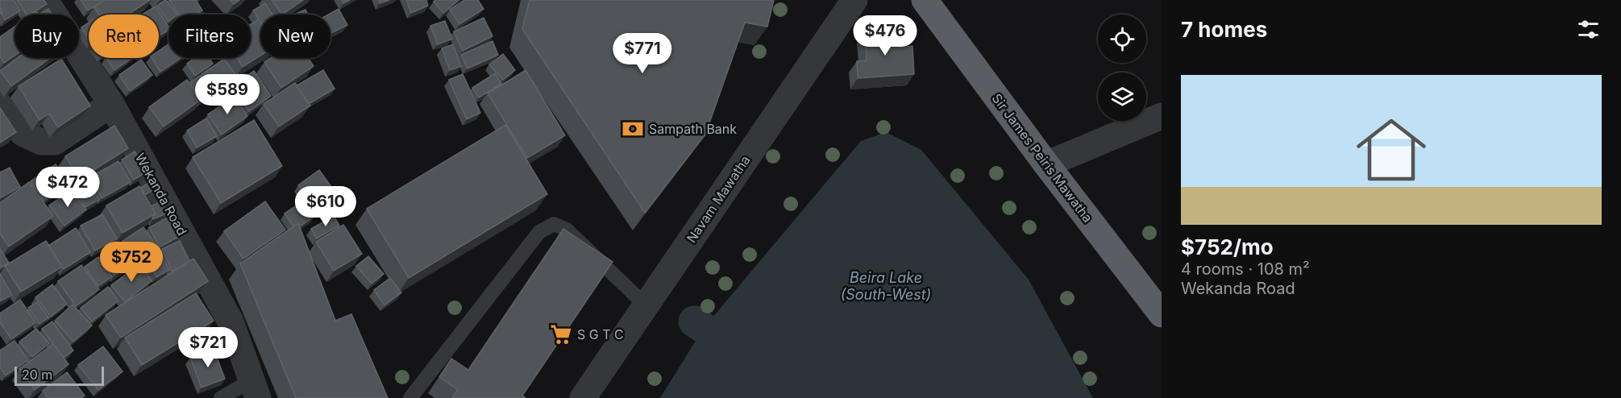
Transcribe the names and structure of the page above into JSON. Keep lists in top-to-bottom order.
{
  "streets": {
    "highway": ["Sir James Peiris Mawatha"],
    "street": ["Wekanda Road", "Navam Mawatha"]
  },
  "water": ["Beira Lake (South-West)"],
  "places": {
    "bank": ["Sampath Bank"],
    "supermarket": ["S G T C"]
  },
  "scale_bar": "20 m",
  "page": {
    "heading": "7 homes",
    "chip": [
      "Buy",
      "Rent",
      "Filters",
      "New"
    ],
    "price": [
      "$476",
      "$771",
      "$589",
      "$472",
      "$610",
      "$752",
      "$721"
    ],
    "list": [
      {
        "name": "$752/mo",
        "note": "4 rooms · 108 m² · Wekanda Road"
      }
    ],
    "scale": "20 m"
  }
}
